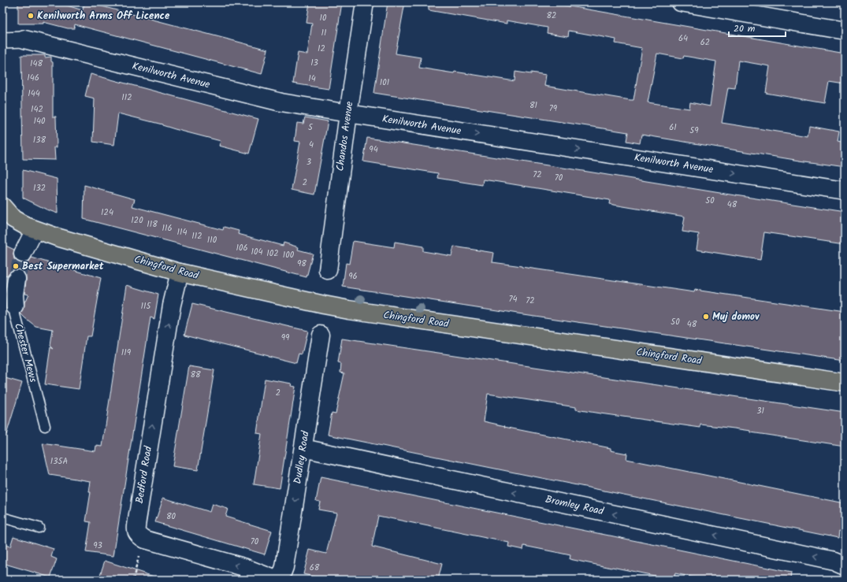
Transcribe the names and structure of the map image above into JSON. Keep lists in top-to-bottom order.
{
  "streets": {
    "main road": ["Chingford Road"],
    "street": [
      "Kenilworth Avenue",
      "Chandos Avenue",
      "Chester Mews",
      "Dudley Road",
      "Bedford Road",
      "Bromley Road"
    ]
  },
  "crossings": [
    ["Kenilworth Avenue", "Chandos Avenue"],
    ["Chingford Road", "Bedford Road"],
    ["Dudley Road", "Bromley Road"]
  ],
  "one_way": [
    "Kenilworth Avenue",
    "Dudley Road",
    "Bedford Road",
    "Bromley Road"
  ],
  "places": ["Kenilworth Arms Off Licence", "Best Supermarket", "Muj domov"],
  "house_numbers": [
    "82",
    "10",
    "11",
    "64",
    "62",
    "12",
    "13",
    "148",
    "146",
    "14",
    "101",
    "144",
    "112",
    "81",
    "79",
    "142",
    "140",
    "5",
    "61",
    "59",
    "138",
    "4",
    "94",
    "3",
    "72",
    "70",
    "2",
    "132",
    "50",
    "48",
    "124",
    "120",
    "118",
    "116",
    "114",
    "112",
    "110",
    "106",
    "104",
    "102",
    "100",
    "98",
    "96",
    "74",
    "72",
    "115",
    "50",
    "48",
    "99",
    "119",
    "88",
    "2",
    "31",
    "135A",
    "80",
    "70",
    "93",
    "68"
  ],
  "scale_bar": "20 m"
}
